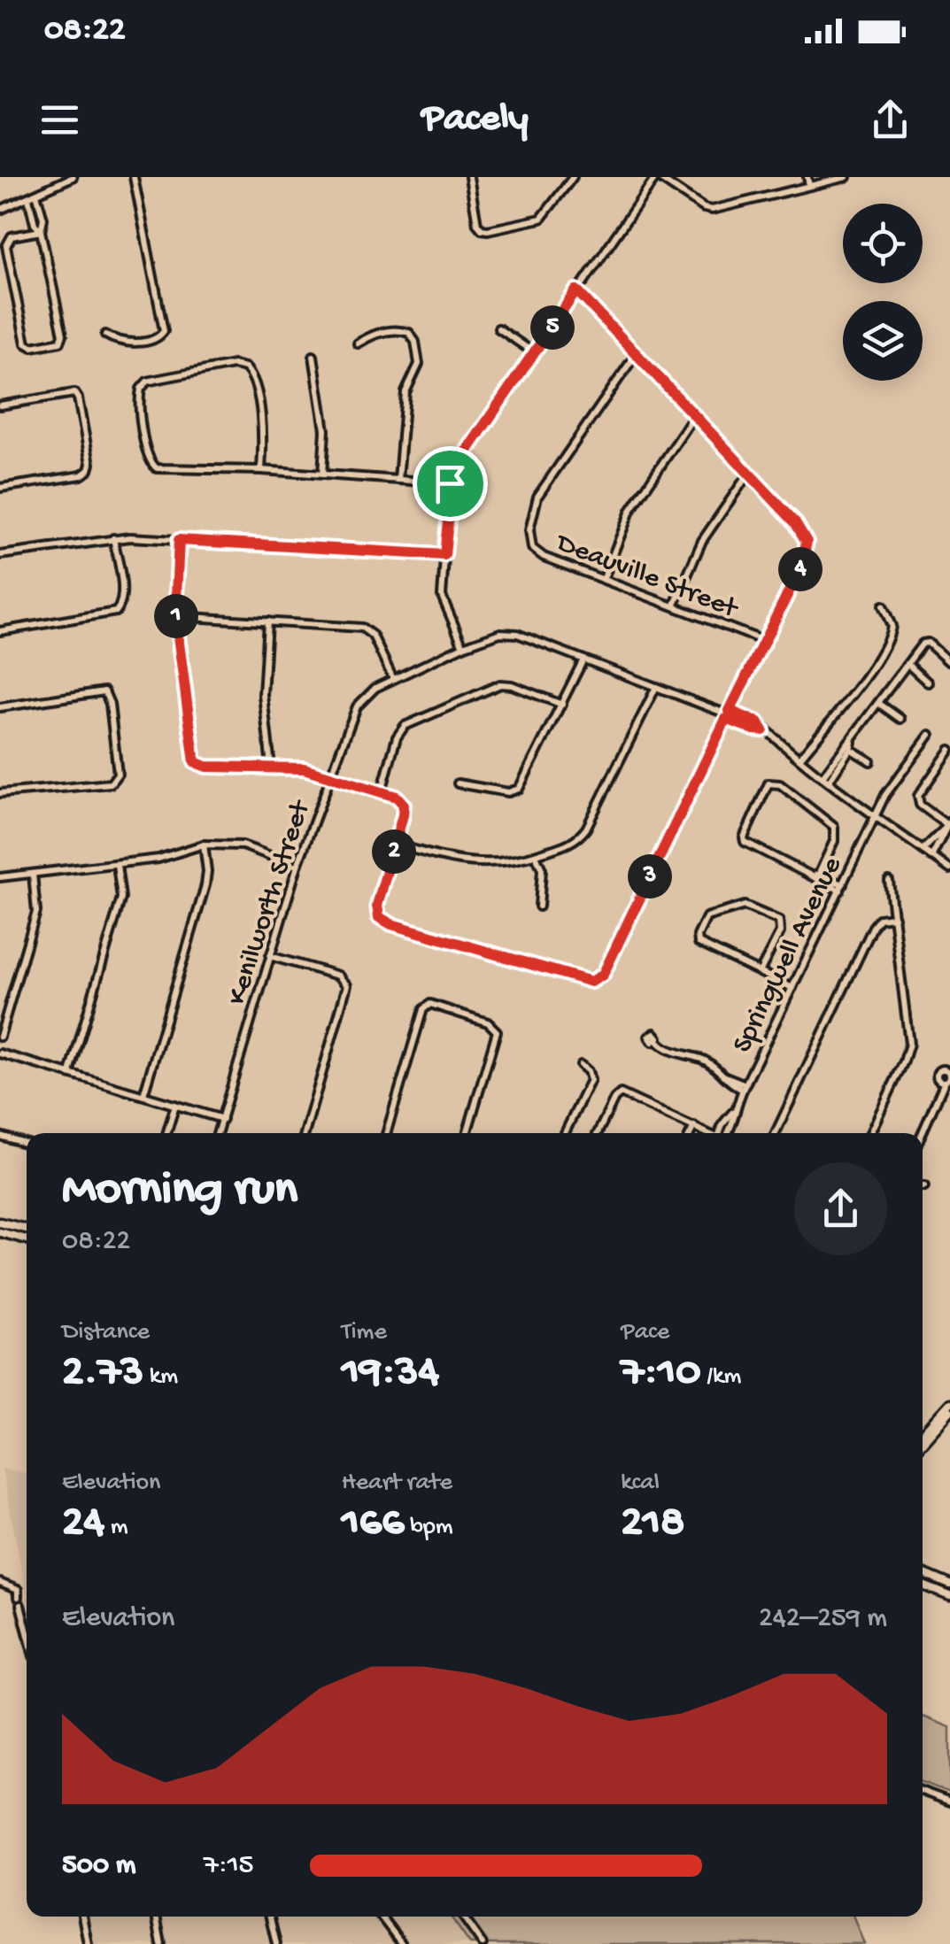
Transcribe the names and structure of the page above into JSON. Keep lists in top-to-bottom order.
{
  "streets": {
    "street": ["Deauville Street", "Kenilworth Street", "Springwell Avenue"]
  },
  "page": {
    "status": "08:22",
    "header": "Pacely",
    "pins": [
      "5",
      "4",
      "1",
      "2",
      "3"
    ],
    "heading": ["Morning run", "08:22"],
    "stats": [
      ["Distance", "2.73 km"],
      ["Time", "19:34"],
      ["Pace", "7:10 /km"],
      ["Elevation", "24 m"],
      ["Heart rate", "166 bpm"],
      ["kcal", "218"]
    ],
    "chart": ["Elevation", "242–259 m"],
    "list": [
      {
        "name": "500 m",
        "note": "7:15"
      }
    ]
  }
}
